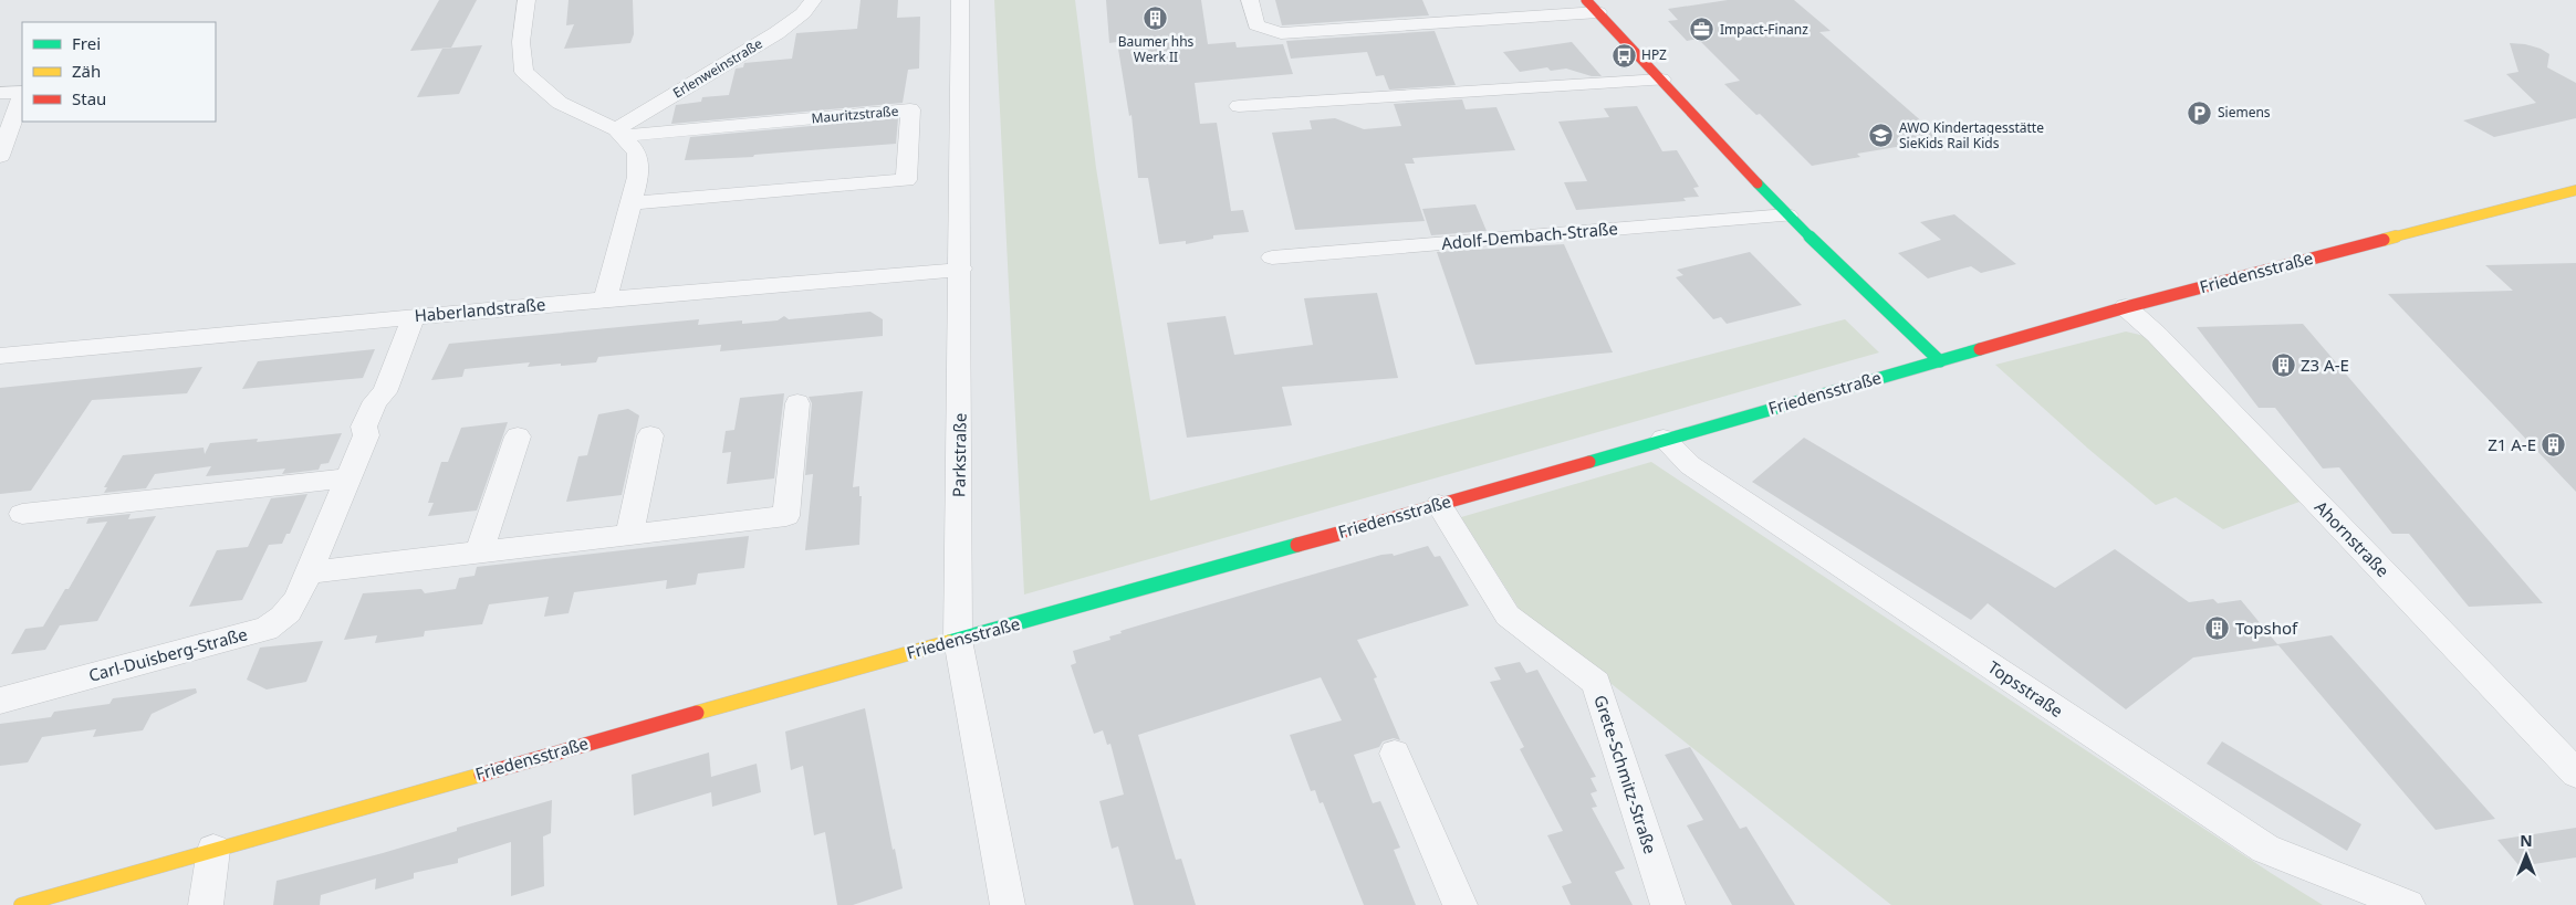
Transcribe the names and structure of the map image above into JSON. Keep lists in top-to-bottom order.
{
  "streets": {
    "street": [
      "Erlenweinstraße",
      "Mauritzstraße",
      "Adolf-Dembach-Straße",
      "Friedensstraße",
      "Haberlandstraße",
      "Parkstraße",
      "Ahornstraße",
      "Carl-Duisberg-Straße",
      "Topsstraße",
      "Grete-Schmitz-Straße"
    ]
  },
  "crossings": [
    ["Erlenweinstraße", "Mauritzstraße"],
    ["Friedensstraße", "Parkstraße"],
    ["Friedensstraße", "Ahornstraße"],
    ["Friedensstraße", "Topsstraße"],
    ["Friedensstraße", "Grete-Schmitz-Straße"],
    ["Haberlandstraße", "Parkstraße"],
    ["Haberlandstraße", "Carl-Duisberg-Straße"]
  ],
  "places": {
    "building": [
      "Baumer hhs Werk II",
      "Z3 A-E",
      "Z1 A-E",
      "Topshof"
    ],
    "office": ["Impact-Finanz"],
    "bus stop": ["HPZ"],
    "parking": ["Siemens"],
    "school or university": ["AWO Kindertagesstätte SieKids Rail Kids"]
  },
  "legend": ["Frei", "Zäh", "Stau"],
  "north": "top"
}
